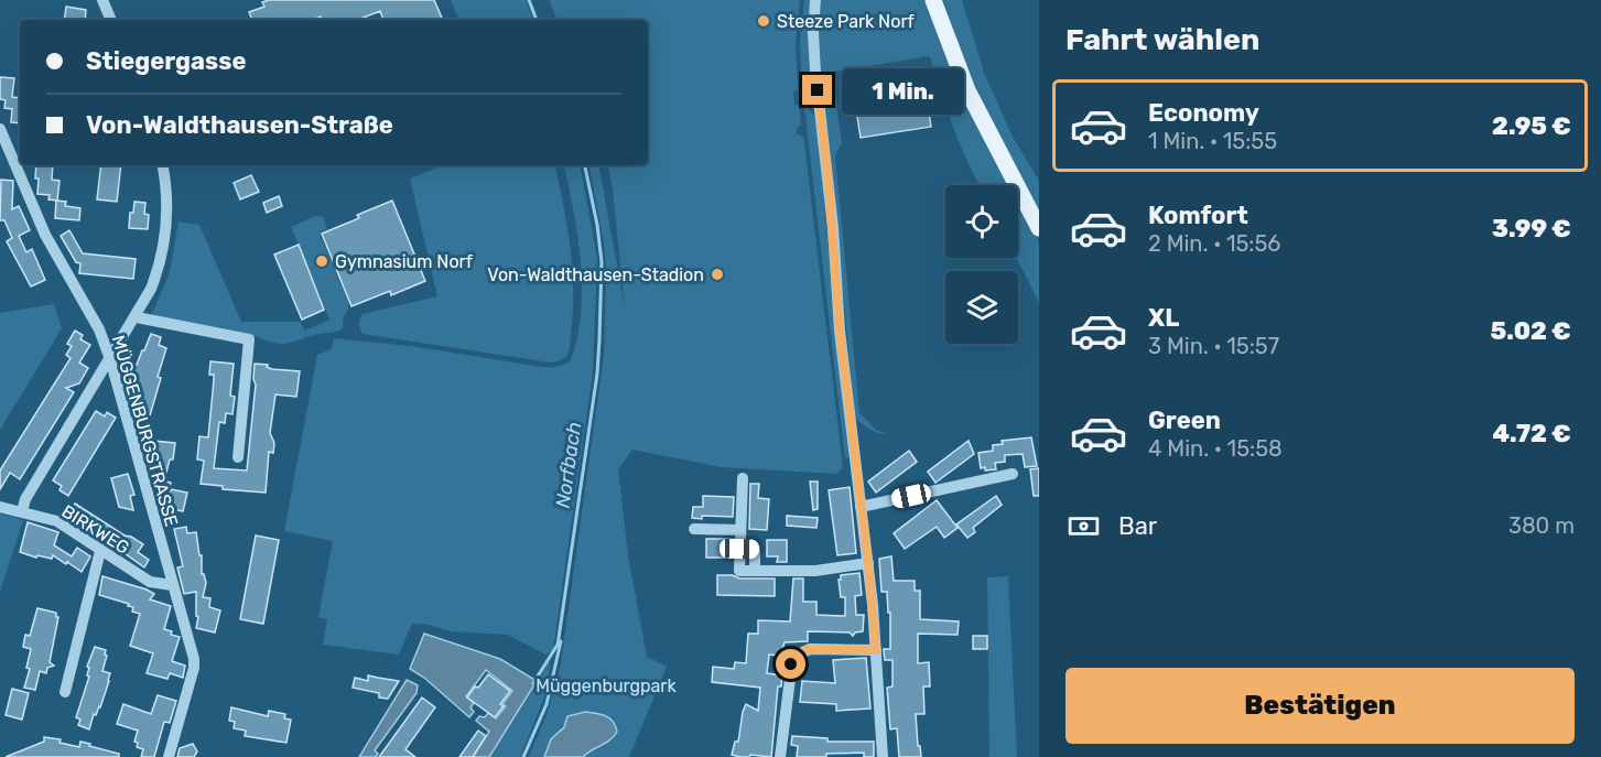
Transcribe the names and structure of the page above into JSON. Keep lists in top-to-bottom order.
{
  "streets": {
    "street": ["MÜGGENBURGSTRASSE", "BIRKWEG"]
  },
  "crossings": [
    ["MÜGGENBURGSTRASSE", "BIRKWEG"]
  ],
  "water": ["Norfbach"],
  "parks": ["Müggenburgpark"],
  "places": ["Steeze Park Norf", "Gymnasium Norf", "Von-Waldthausen-Stadion"],
  "page": {
    "heading": "Fahrt wählen",
    "banner": ["Stiegergasse", "Von-Waldthausen-Straße"],
    "bubble": "1 Min.",
    "list": [
      {
        "name": "Economy",
        "note": "1 Min. · 15:55",
        "value": "2.95 €"
      },
      {
        "name": "Komfort",
        "note": "2 Min. · 15:56",
        "value": "3.99 €"
      },
      {
        "name": "XL",
        "note": "3 Min. · 15:57",
        "value": "5.02 €"
      },
      {
        "name": "Green",
        "note": "4 Min. · 15:58",
        "value": "4.72 €"
      }
    ],
    "pay": ["Bar", "380 m"],
    "buttons": "Bestätigen"
  }
}
